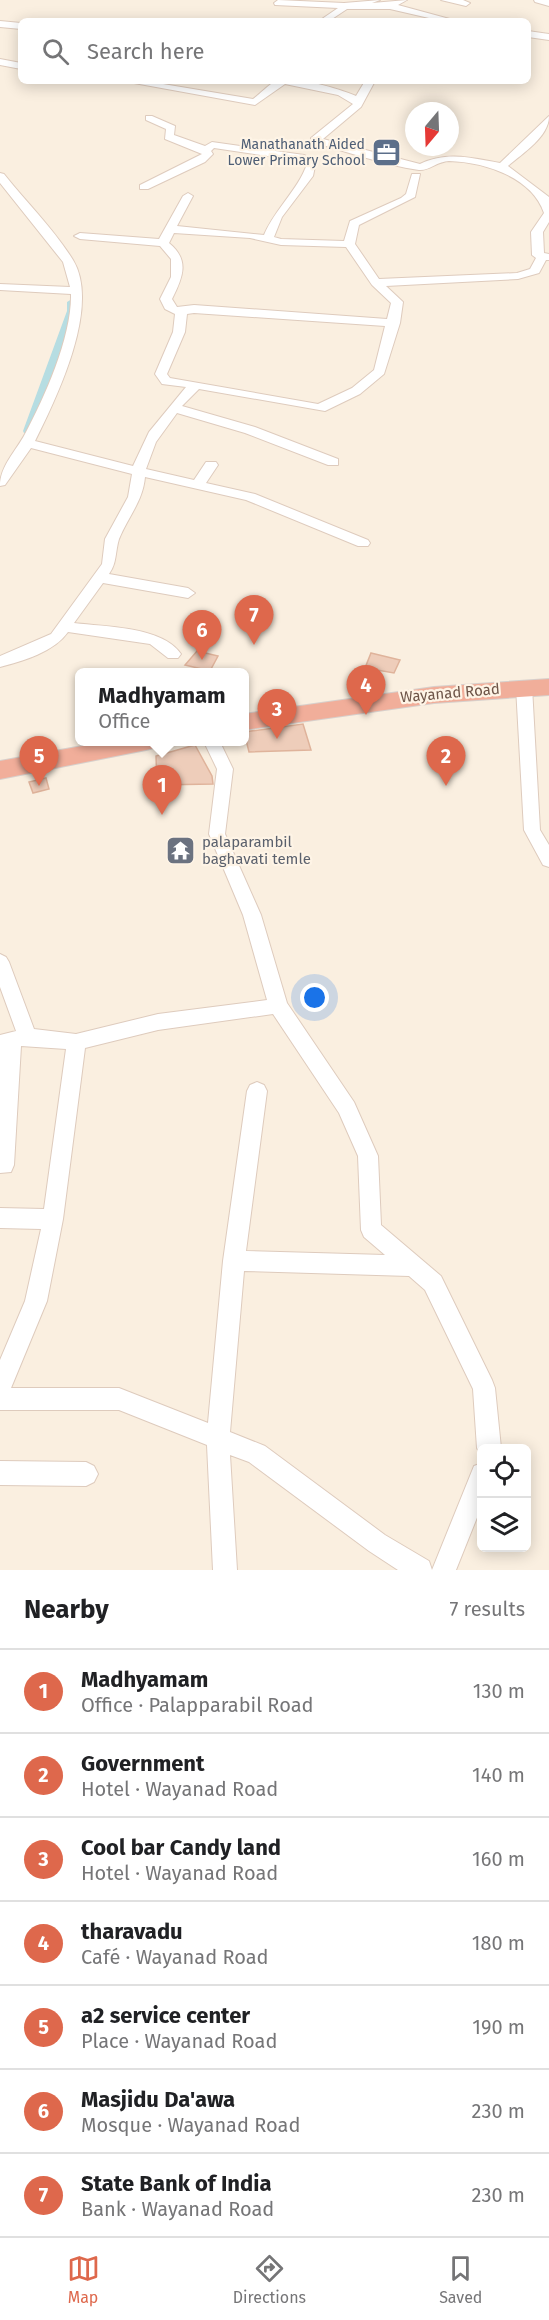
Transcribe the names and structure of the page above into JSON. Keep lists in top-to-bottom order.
{
  "streets": {
    "highway": ["Wayanad Road"]
  },
  "places": {
    "office": ["Manathanath Aided Lower Primary School"],
    "temple": ["palaparambil baghavati temle"]
  },
  "north": "bottom",
  "page": {
    "search": "Search here",
    "pins": [
      "7",
      "6",
      "4",
      "3",
      "2",
      "5",
      "1"
    ],
    "popup": ["Madhyamam", "Office"],
    "heading": ["Nearby", "7 results"],
    "list": [
      {
        "mark": "1",
        "name": "Madhyamam",
        "note": "Office · Palapparabil Road",
        "value": "130 m"
      },
      {
        "mark": "2",
        "name": "Government",
        "note": "Hotel · Wayanad Road",
        "value": "140 m"
      },
      {
        "mark": "3",
        "name": "Cool bar Candy land",
        "note": "Hotel · Wayanad Road",
        "value": "160 m"
      },
      {
        "mark": "4",
        "name": "tharavadu",
        "note": "Café · Wayanad Road",
        "value": "180 m"
      },
      {
        "mark": "5",
        "name": "a2 service center",
        "note": "Place · Wayanad Road",
        "value": "190 m"
      },
      {
        "mark": "6",
        "name": "Masjidu Da'awa",
        "note": "Mosque · Wayanad Road",
        "value": "230 m"
      },
      {
        "mark": "7",
        "name": "State Bank of India",
        "note": "Bank · Wayanad Road",
        "value": "230 m"
      }
    ],
    "nav": ["Map", "Directions", "Saved"]
  }
}
